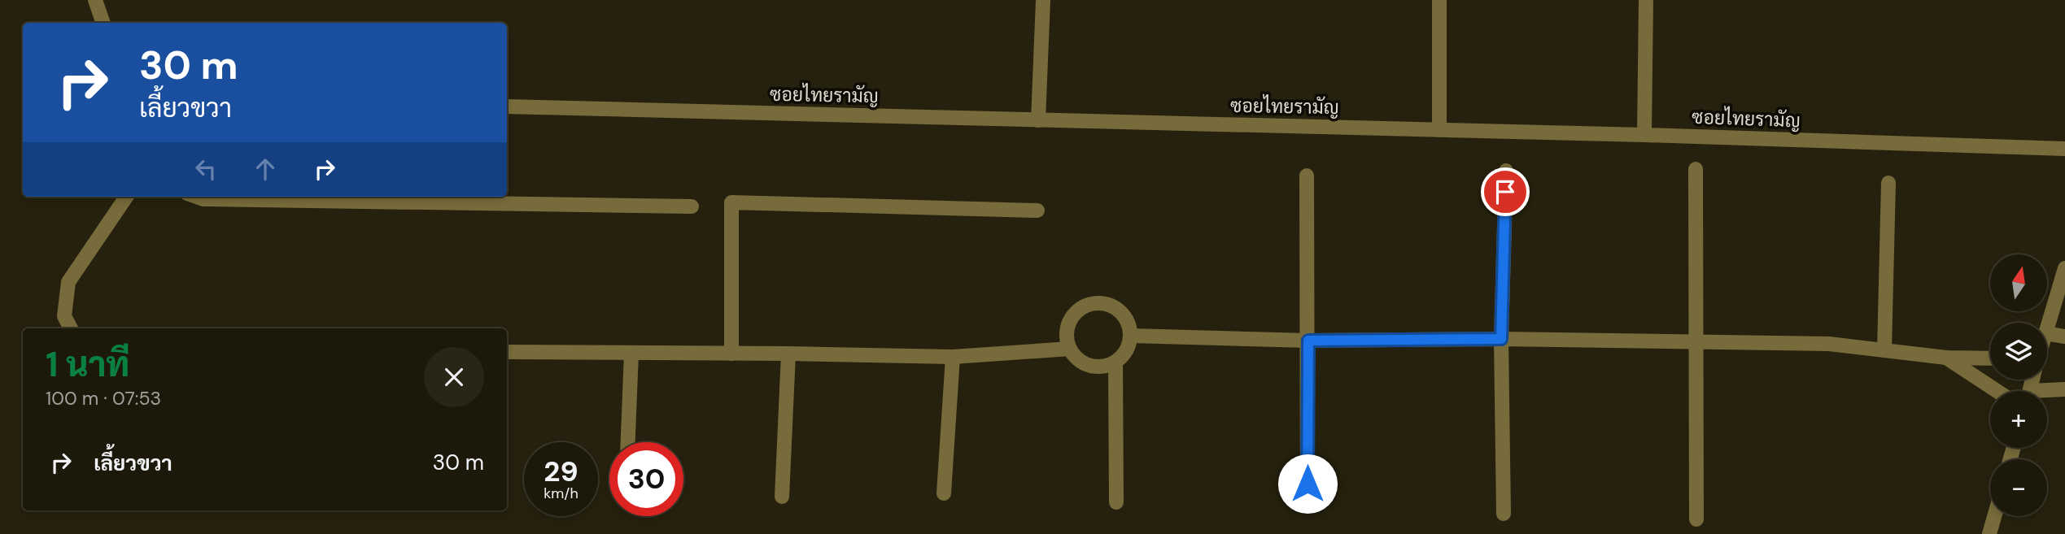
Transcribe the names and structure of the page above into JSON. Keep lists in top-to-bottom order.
{
  "streets": {
    "street": ["ซอยไทยรามัญ"]
  },
  "north": "top",
  "page": {
    "turn": ["30 m", "เลี้ยวขวา"],
    "map_buttons": ["+", "−"],
    "heading": ["1 นาที", "100 m · 07:53"],
    "list": [
      {
        "name": "เลี้ยวขวา",
        "value": "30 m"
      }
    ],
    "speed": "29 km/h",
    "limit": "30"
  }
}
